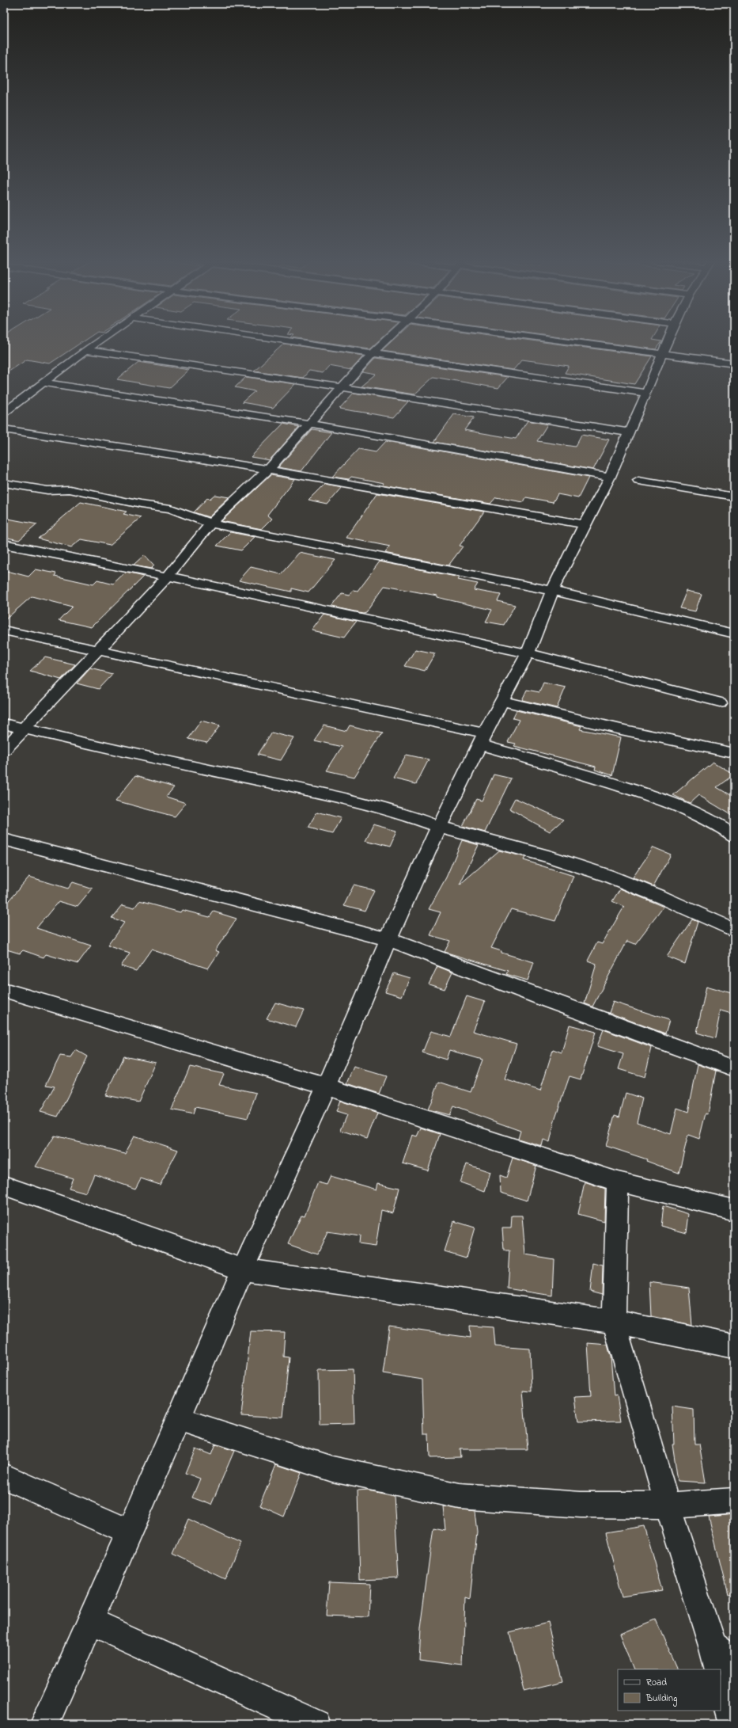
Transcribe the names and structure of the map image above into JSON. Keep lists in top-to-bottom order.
{
  "legend": ["Road", "Building"]
}
